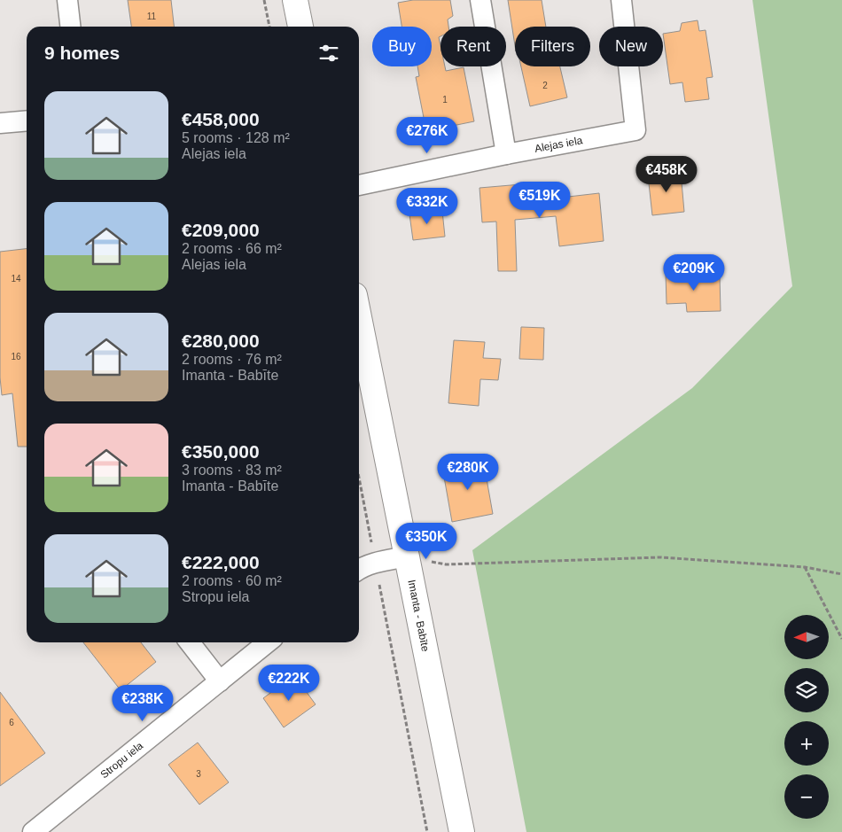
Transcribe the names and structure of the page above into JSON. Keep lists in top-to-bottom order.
{
  "streets": {
    "main road": ["Imanta - Babīte"],
    "street": ["Alejas iela", "Stropu iela"]
  },
  "house_numbers": [
    "11",
    "2",
    "1",
    "14",
    "16",
    "6",
    "3"
  ],
  "north": "left",
  "page": {
    "chip": [
      "Buy",
      "Rent",
      "Filters",
      "New"
    ],
    "heading": "9 homes",
    "list": [
      {
        "name": "€458,000",
        "note": "5 rooms · 128 m² · Alejas iela"
      },
      {
        "name": "€209,000",
        "note": "2 rooms · 66 m² · Alejas iela"
      },
      {
        "name": "€280,000",
        "note": "2 rooms · 76 m² · Imanta - Babīte"
      },
      {
        "name": "€350,000",
        "note": "3 rooms · 83 m² · Imanta - Babīte"
      },
      {
        "name": "€222,000",
        "note": "2 rooms · 60 m² · Stropu iela"
      }
    ],
    "price": [
      "€276K",
      "€458K",
      "€519K",
      "€332K",
      "€209K",
      "€280K",
      "€350K",
      "€222K",
      "€238K"
    ],
    "map_buttons": ["+", "−"]
  }
}
